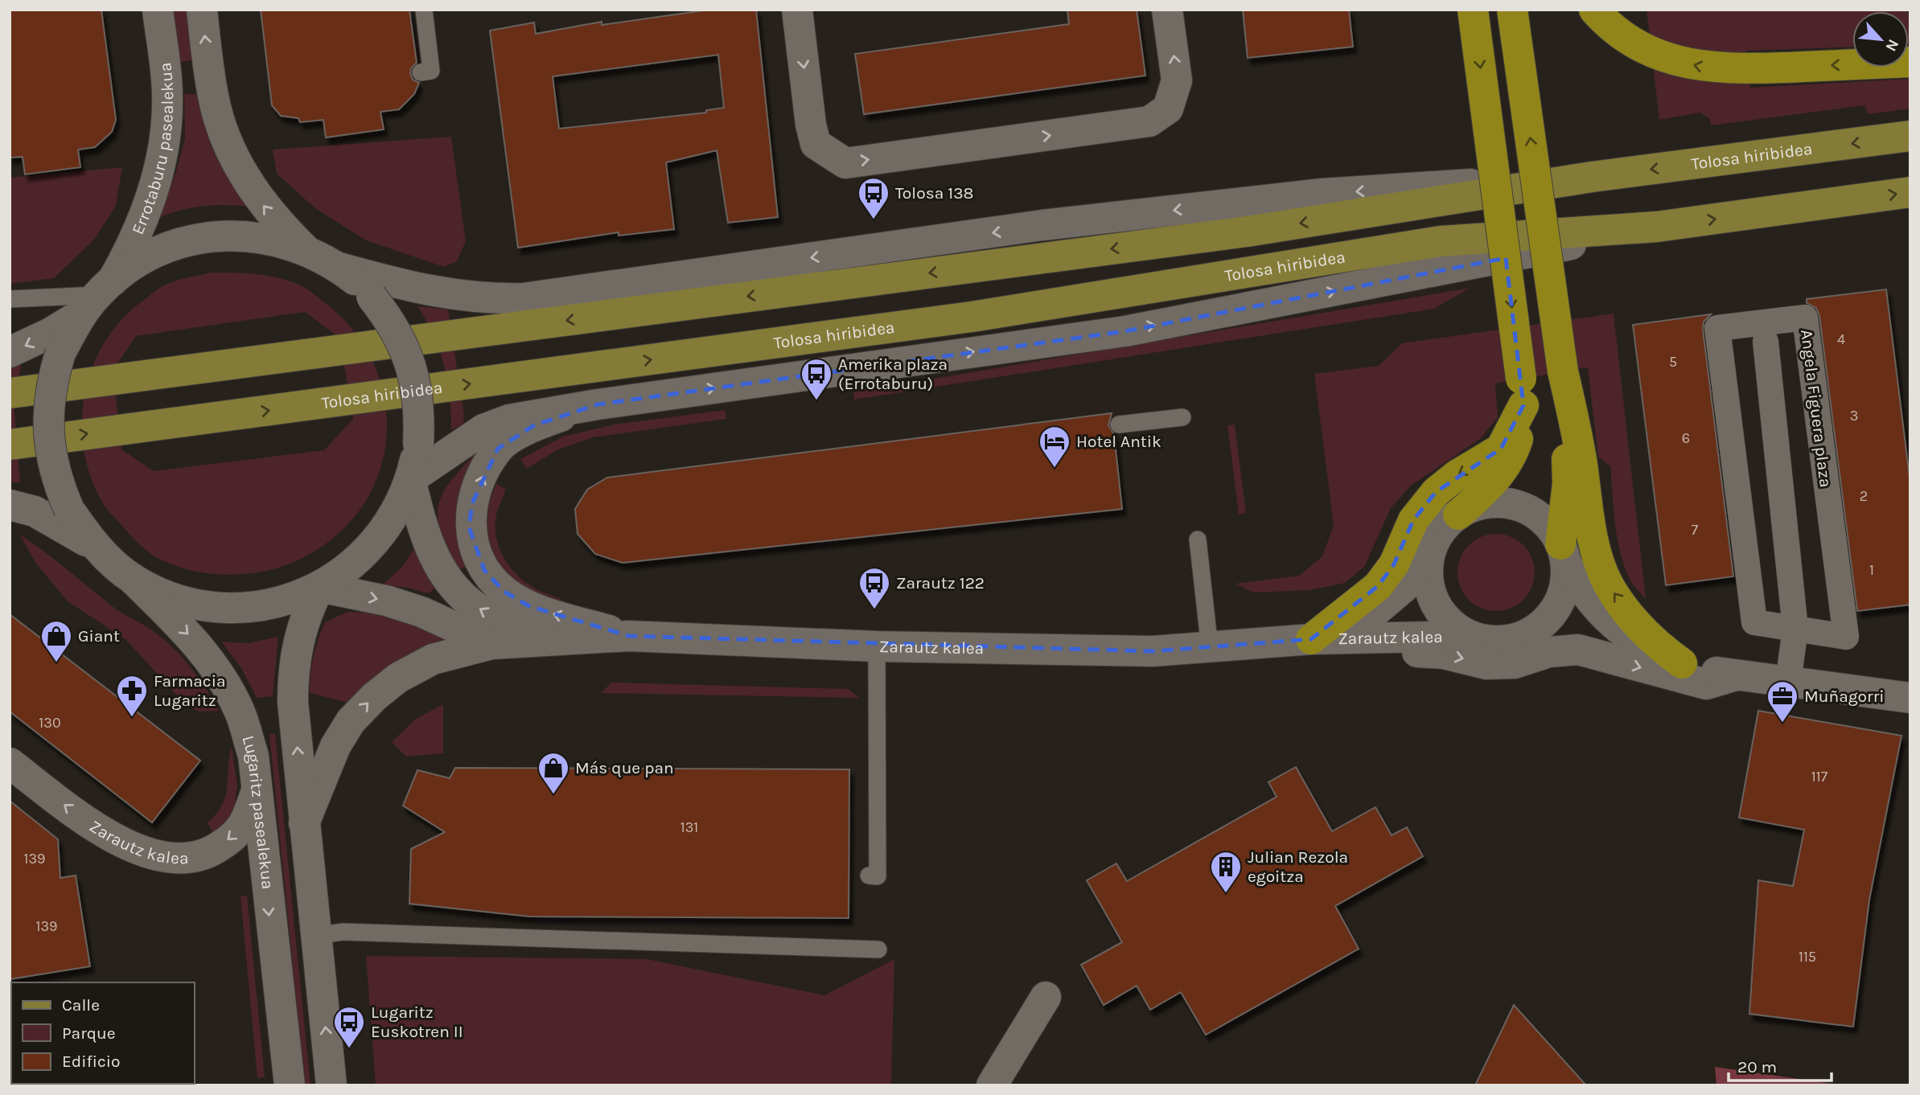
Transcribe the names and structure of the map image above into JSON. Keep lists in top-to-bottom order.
{
  "streets": {
    "main road": ["Tolosa hiribidea"],
    "street": [
      "Errotaburu pasealekua",
      "Angela Figuera plaza",
      "Zarautz kalea",
      "Lugaritz pasealekua"
    ]
  },
  "crossings": [
    ["Zarautz kalea", "Lugaritz pasealekua"]
  ],
  "places": {
    "bus stop": [
      "Tolosa 138",
      "Amerika plaza (Errotaburu)",
      "Zarautz 122",
      "Lugaritz Euskotren II"
    ],
    "hotel": ["Hotel Antik"],
    "shop": ["Giant", "Más que pan"],
    "pharmacy": ["Farmacia Lugaritz"],
    "office": ["Muñagorri"],
    "building": ["Julian Rezola egoitza"]
  },
  "house_numbers": [
    "4",
    "5",
    "3",
    "6",
    "2",
    "7",
    "1",
    "130",
    "117",
    "131",
    "139",
    "139",
    "115"
  ],
  "legend": ["Calle", "Parque", "Edificio"],
  "scale_bar": "20 m",
  "north": "bottom right"
}
